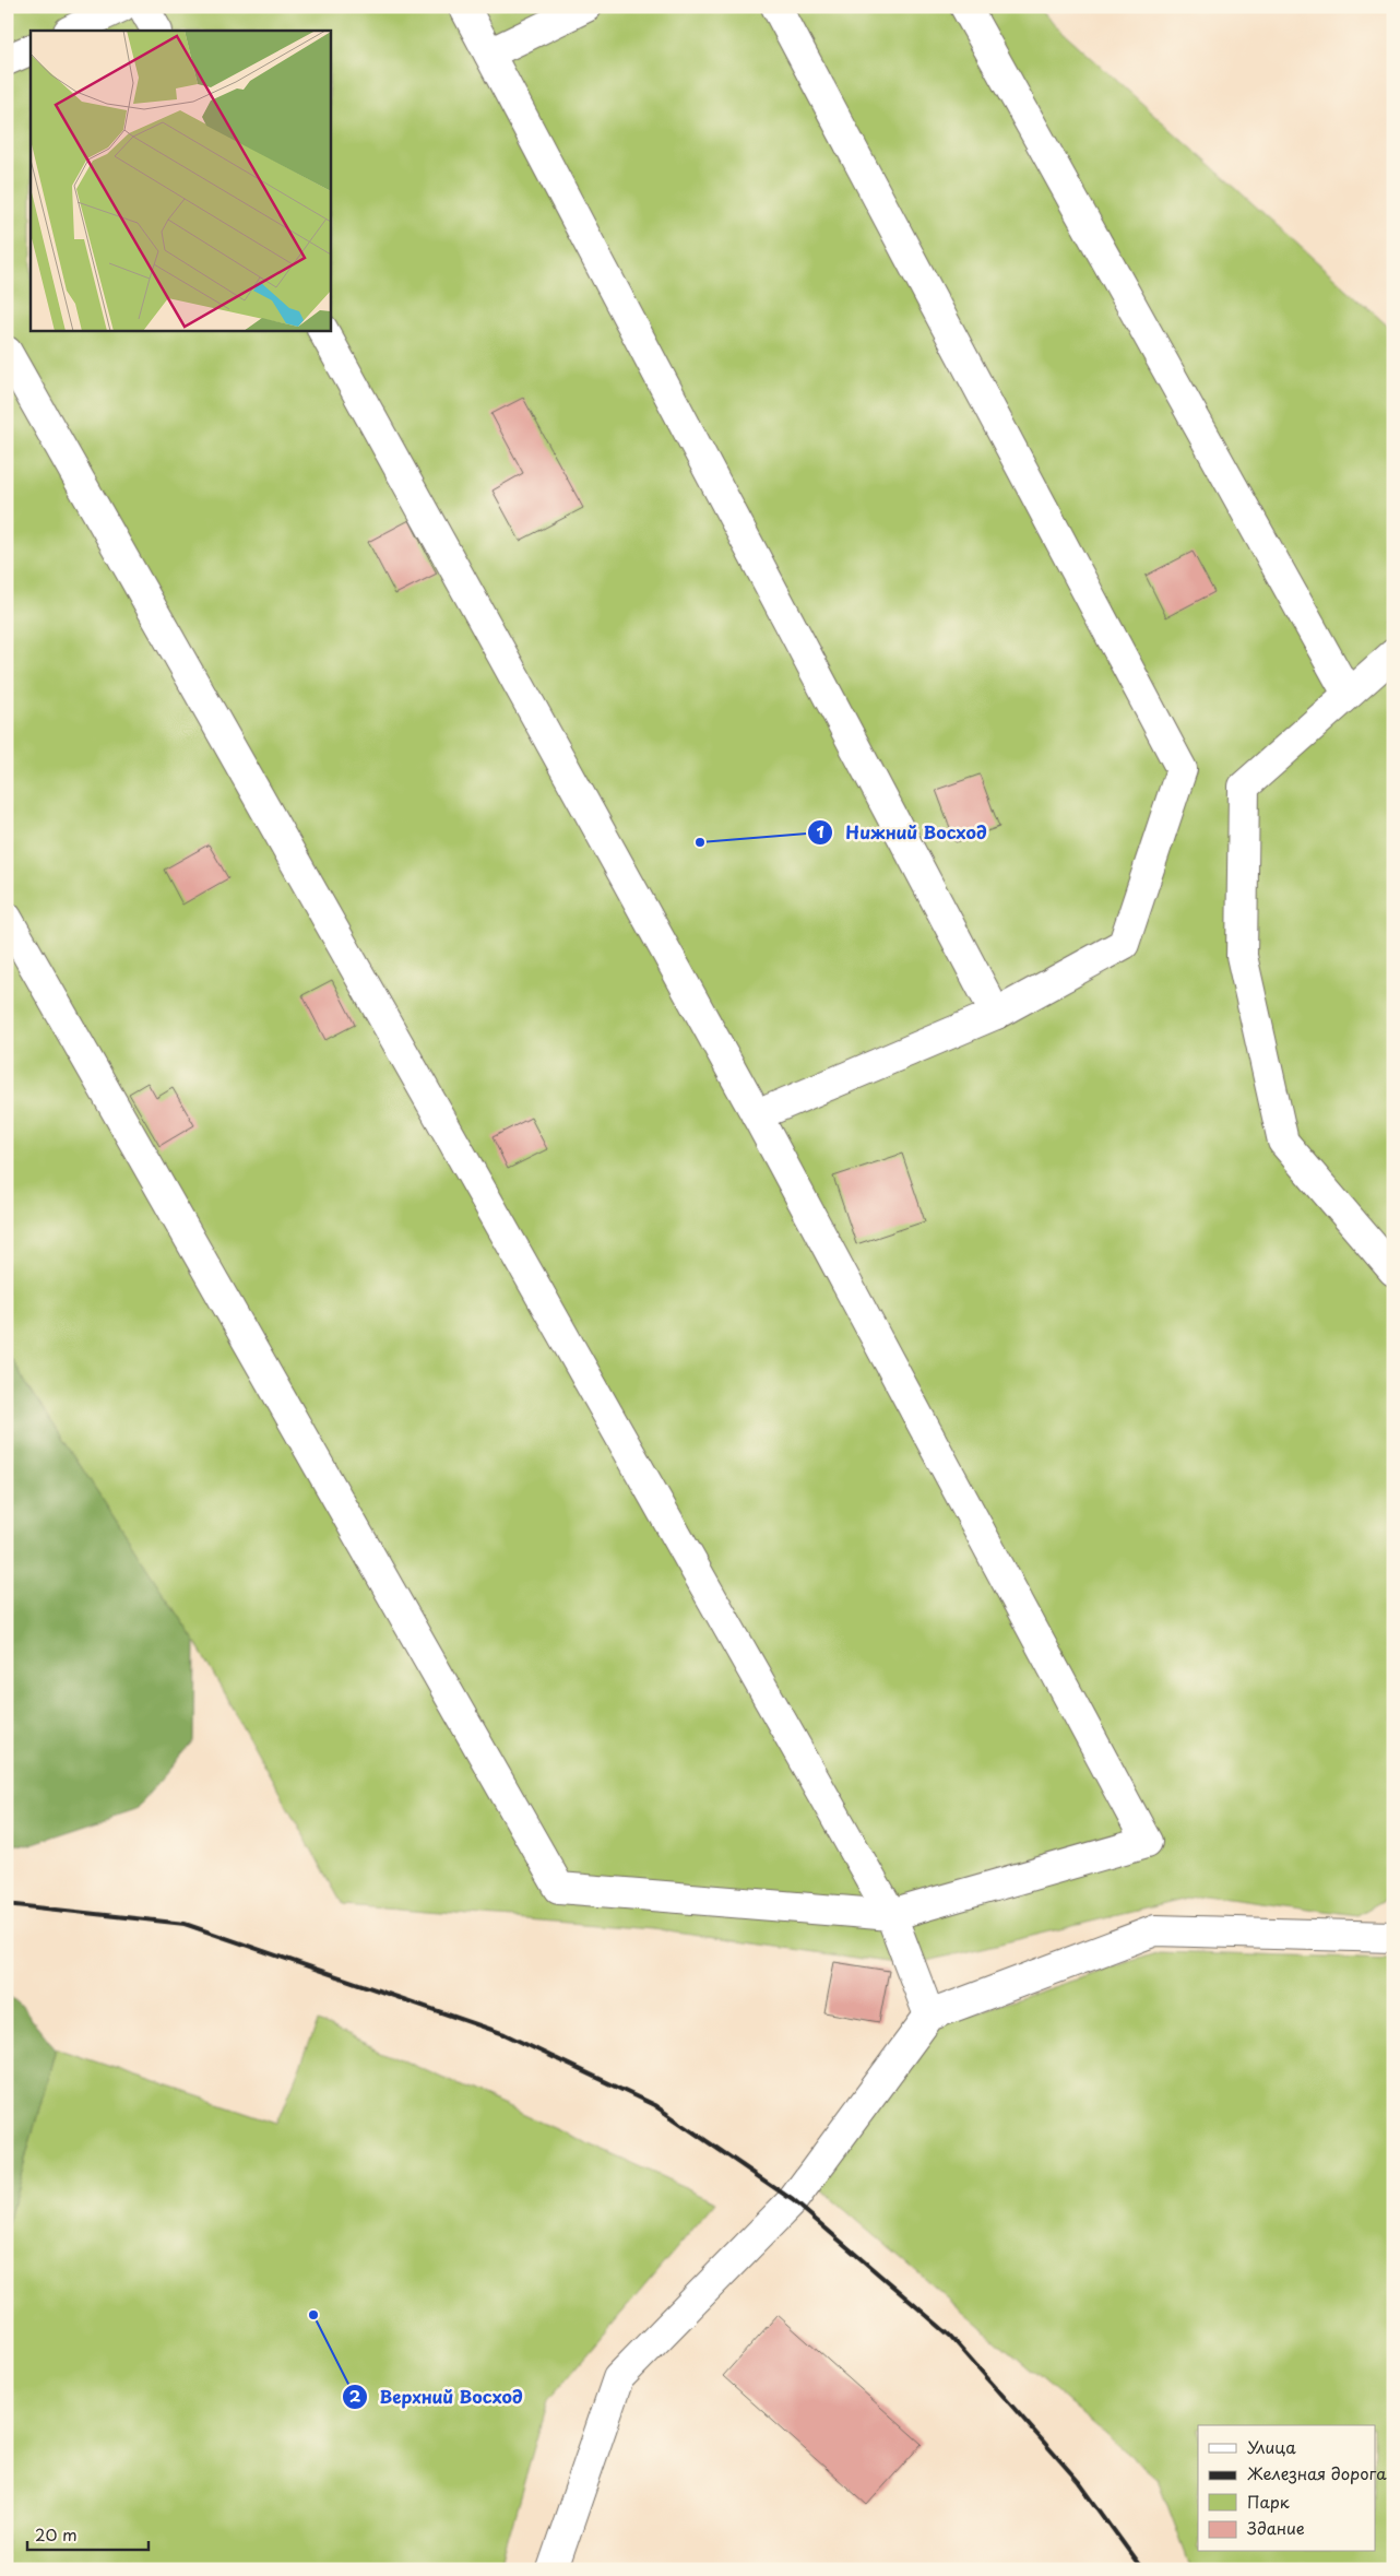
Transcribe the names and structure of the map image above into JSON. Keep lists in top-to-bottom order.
{
  "places": ["Нижний Восход", "Верхний Восход"],
  "legend": [
    "Улица",
    "Железная дорога",
    "Парк",
    "Здание"
  ],
  "scale_bar": "20 m"
}
